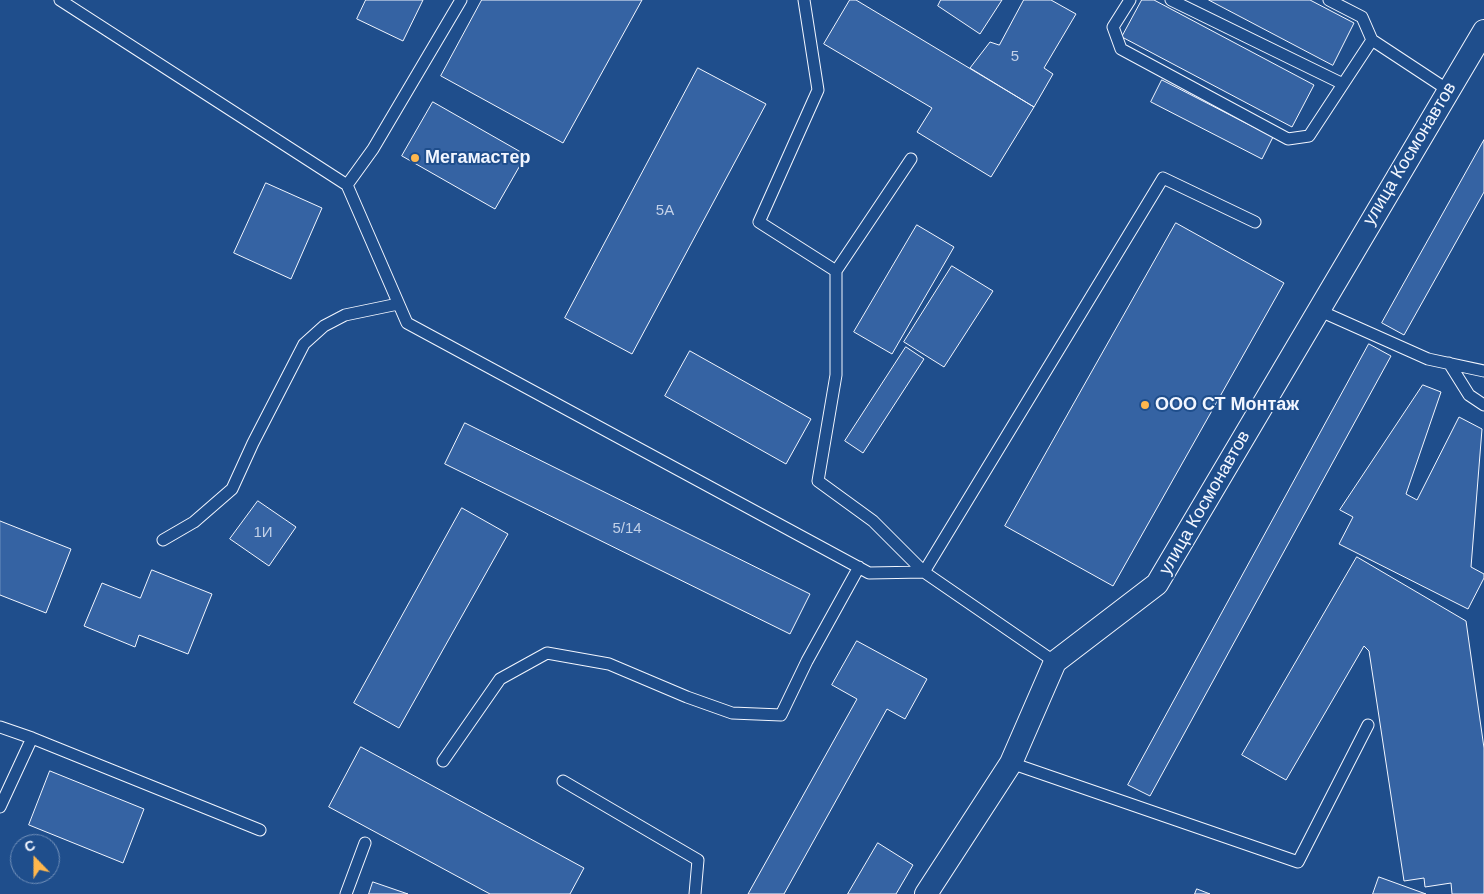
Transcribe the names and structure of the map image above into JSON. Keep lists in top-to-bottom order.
{
  "streets": {
    "street": ["улица Космонавтов"]
  },
  "places": ["Мегамастер", "ООО СТ Монтаж"],
  "house_numbers": [
    "5",
    "5А",
    "5/14",
    "1И"
  ],
  "north": "top"
}
